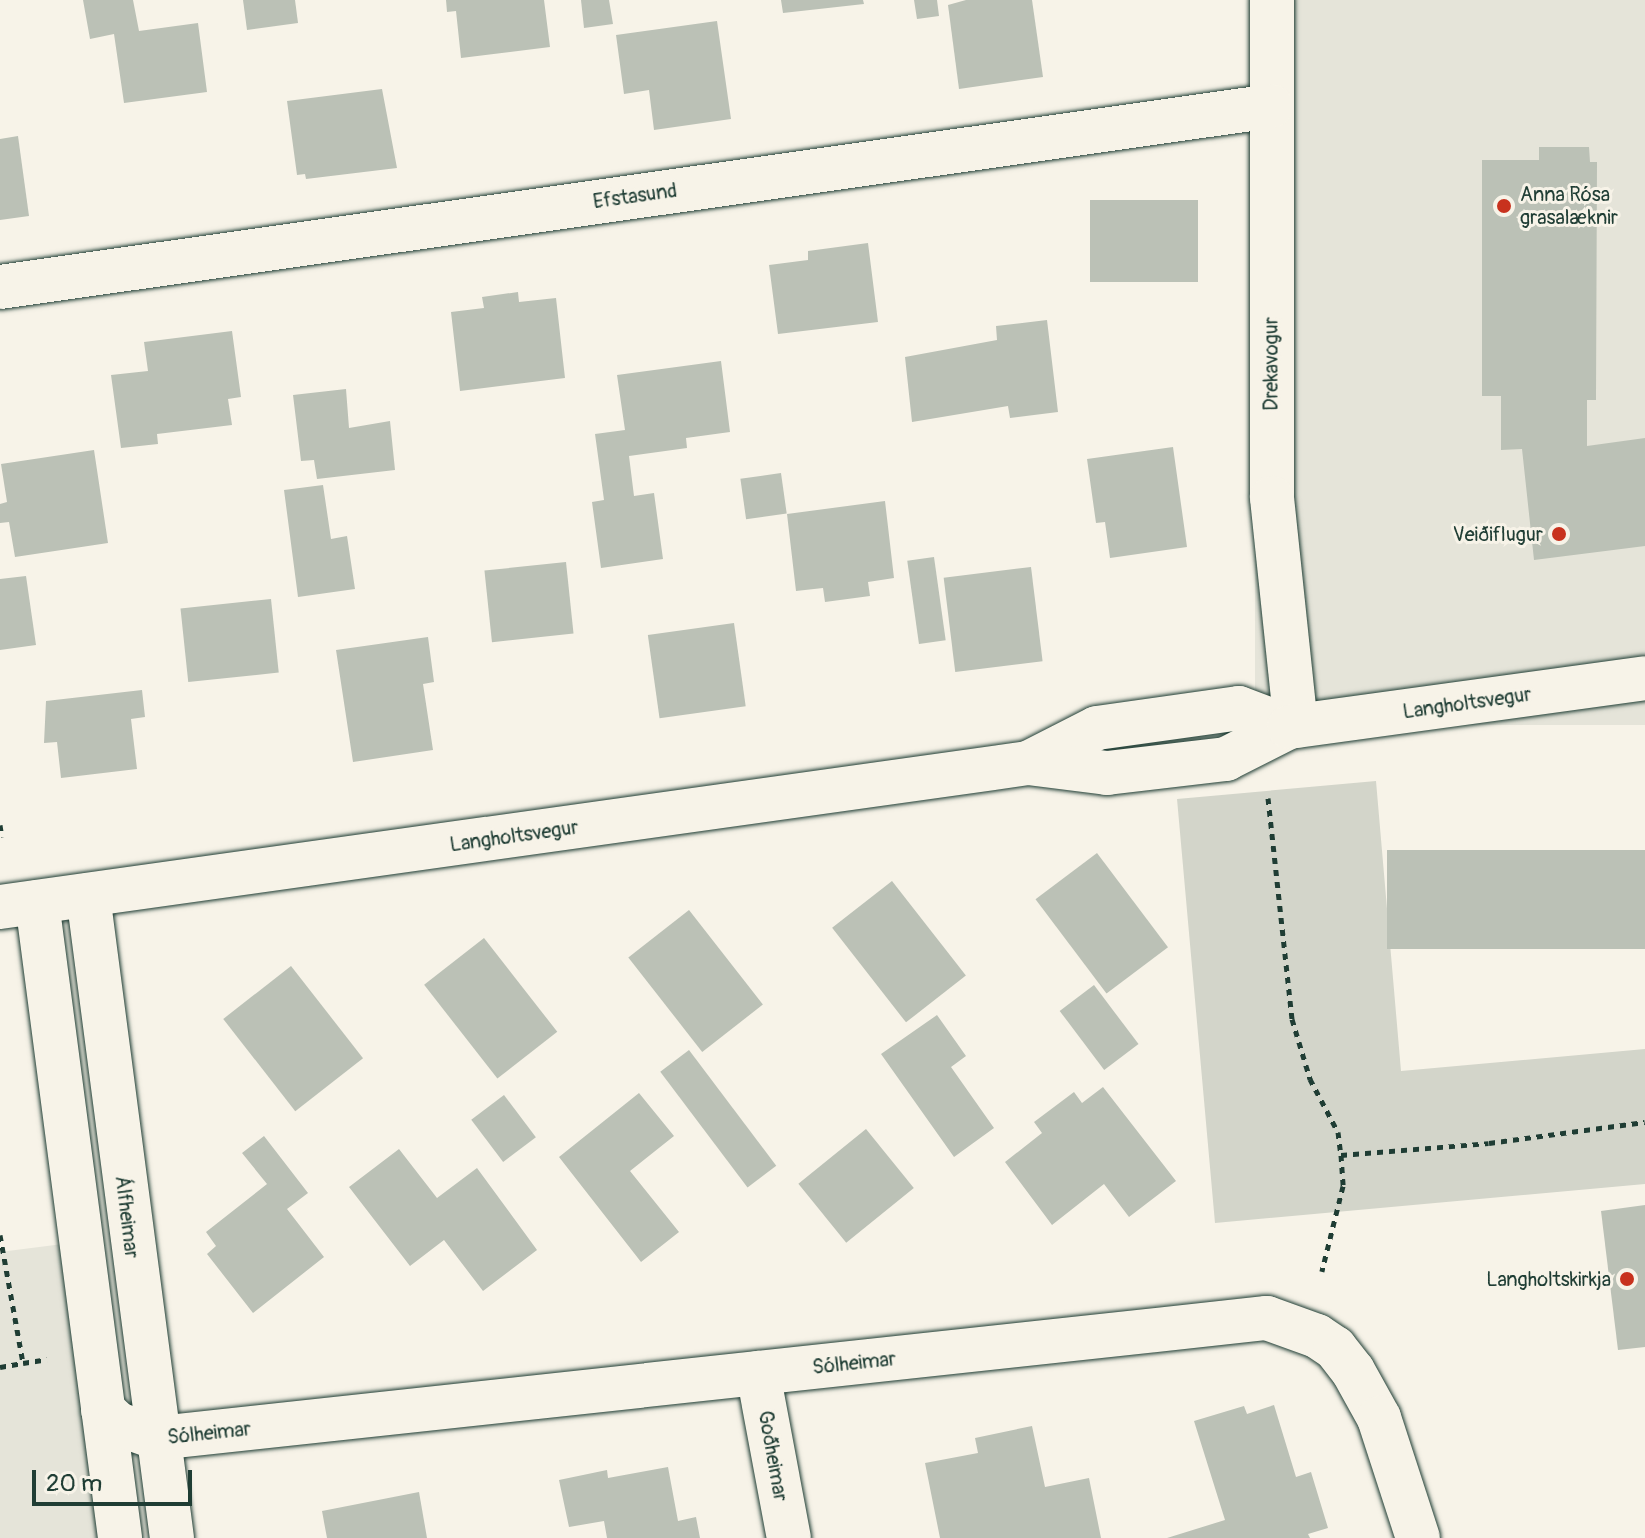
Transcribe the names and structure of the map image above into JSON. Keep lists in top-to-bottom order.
{
  "streets": {
    "street": [
      "Efstasund",
      "Drekavogur",
      "Langholtsvegur",
      "Álfheimar",
      "Sólheimar",
      "Goðheimar"
    ]
  },
  "crossings": [
    ["Efstasund", "Drekavogur"],
    ["Drekavogur", "Langholtsvegur"],
    ["Langholtsvegur", "Álfheimar"],
    ["Álfheimar", "Sólheimar"],
    ["Sólheimar", "Goðheimar"]
  ],
  "places": ["Anna Rósa grasalæknir", "Veiðiflugur", "Langholtskirkja"],
  "scale_bar": "20 m"
}
